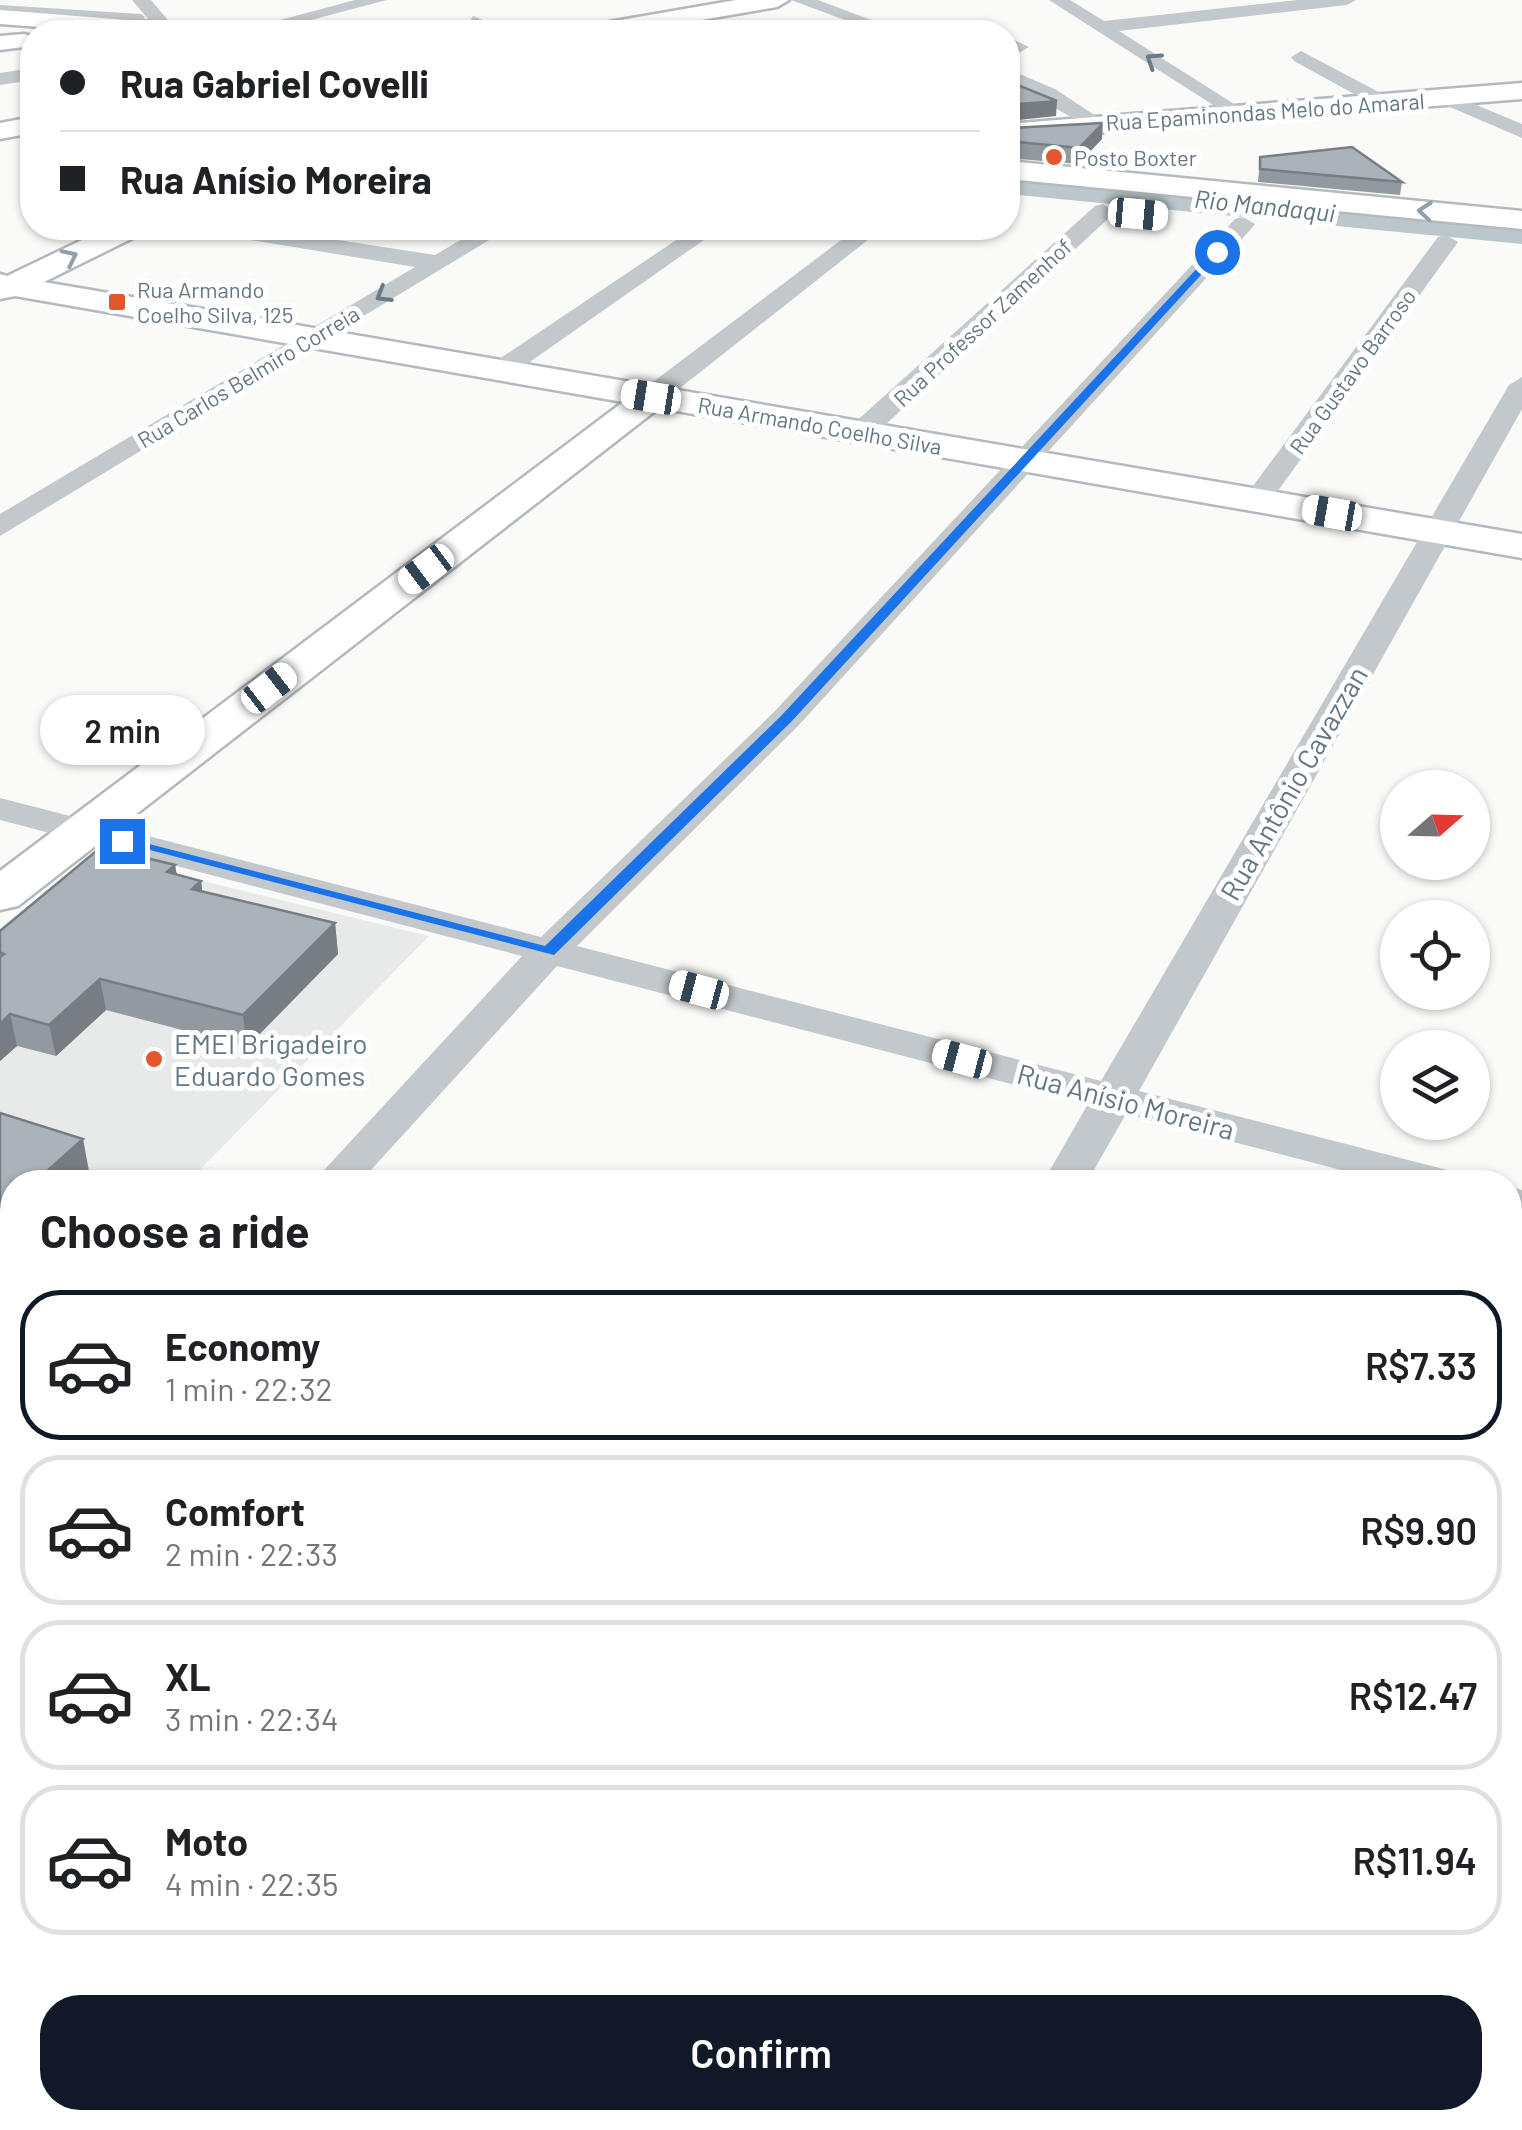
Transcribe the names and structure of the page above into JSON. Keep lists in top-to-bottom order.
{
  "streets": {
    "street": [
      "Rua Epaminondas Melo do Amaral",
      "Rua Professor Zamenhof",
      "Rua Gustavo Barroso",
      "Rua Carlos Belmiro Correia",
      "Rua Armando Coelho Silva",
      "Rua Antônio Cavazzan",
      "Rua Anísio Moreira"
    ]
  },
  "crossings": [
    ["Rua Professor Zamenhof", "Rua Armando Coelho Silva"],
    ["Rua Gustavo Barroso", "Rua Armando Coelho Silva"],
    ["Rua Carlos Belmiro Correia", "Rua Armando Coelho Silva"],
    ["Rua Armando Coelho Silva", "Rua Antônio Cavazzan"],
    ["Rua Antônio Cavazzan", "Rua Anísio Moreira"]
  ],
  "water": ["Rio Mandaqui"],
  "places": {
    "other": ["Posto Boxter", "EMEI Brigadeiro Eduardo Gomes"],
    "transit": ["Rua Armando Coelho Silva, 125"]
  },
  "north": "right",
  "page": {
    "banner": ["Rua Gabriel Covelli", "Rua Anísio Moreira"],
    "bubble": "2 min",
    "heading": "Choose a ride",
    "list": [
      {
        "name": "Economy",
        "note": "1 min · 22:32",
        "value": "R$7.33"
      },
      {
        "name": "Comfort",
        "note": "2 min · 22:33",
        "value": "R$9.90"
      },
      {
        "name": "XL",
        "note": "3 min · 22:34",
        "value": "R$12.47"
      },
      {
        "name": "Moto",
        "note": "4 min · 22:35",
        "value": "R$11.94"
      }
    ],
    "buttons": "Confirm"
  }
}
